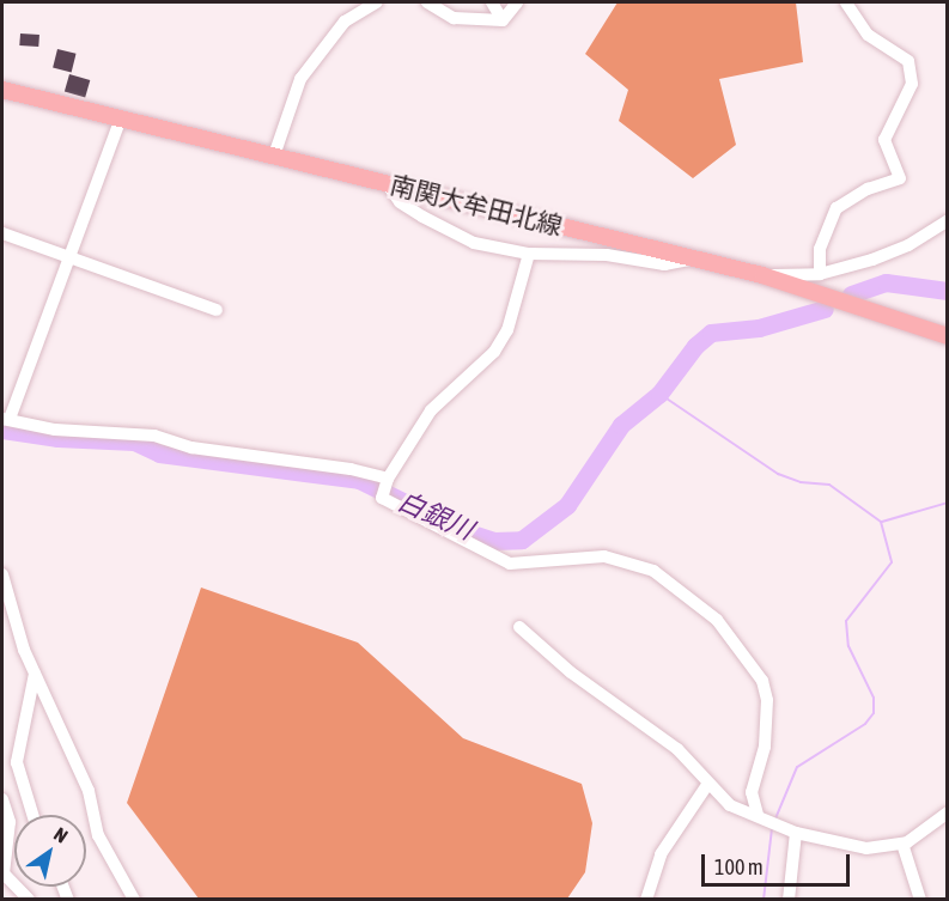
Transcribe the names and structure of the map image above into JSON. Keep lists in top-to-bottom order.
{
  "streets": {
    "main road": ["南関大牟田北線"]
  },
  "water": ["白銀川"],
  "scale_bar": "100 m",
  "north": "top right"
}
